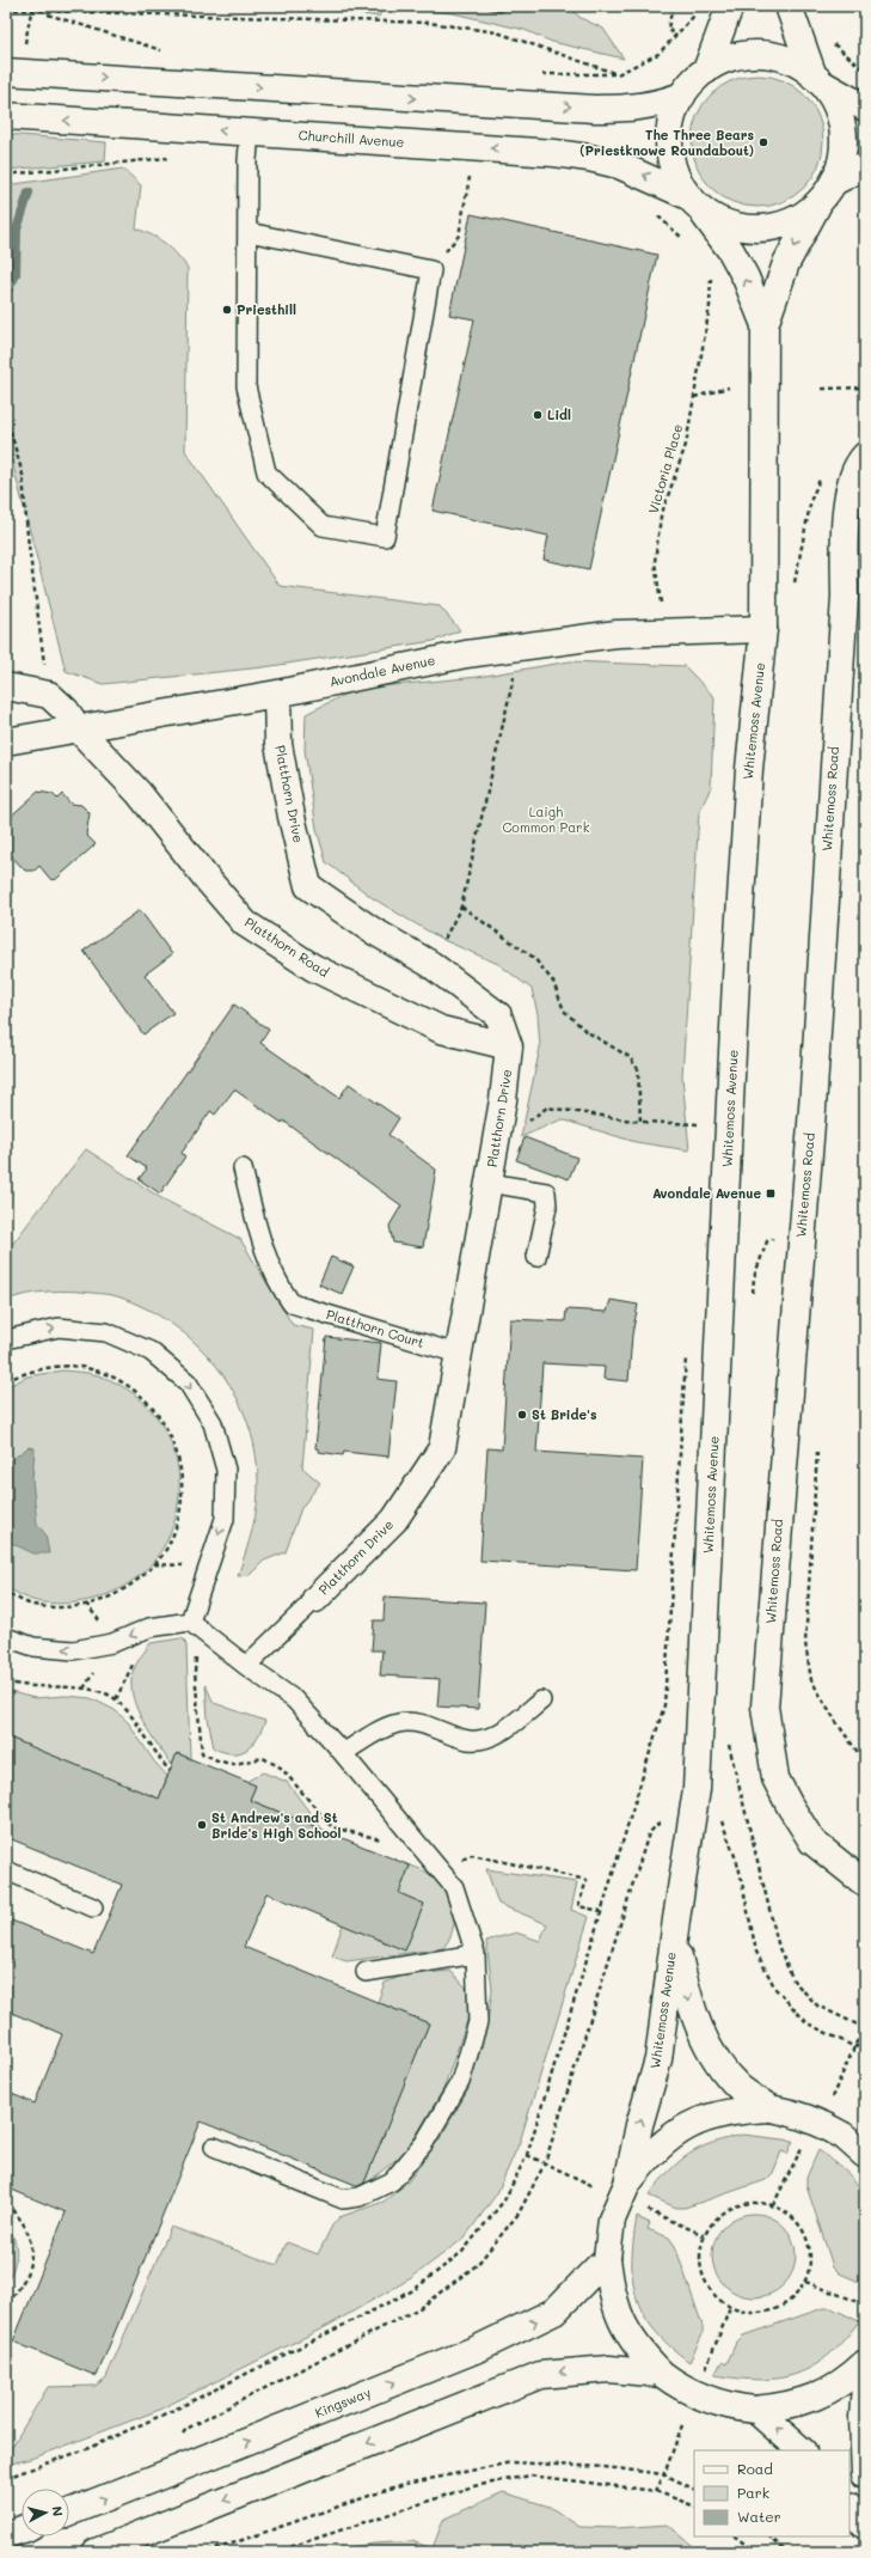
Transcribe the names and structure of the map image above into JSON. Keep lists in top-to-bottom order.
{
  "streets": {
    "main road": [
      "Churchill Avenue",
      "Avondale Avenue",
      "Whitemoss Avenue",
      "Platthorn Drive",
      "Whitemoss Road",
      "Platthorn Road",
      "Kingsway"
    ],
    "lane": ["Platthorn Court"],
    "path": ["Victoria Place"]
  },
  "crossings": [
    ["Churchill Avenue", "Whitemoss Avenue"],
    ["Victoria Place", "Avondale Avenue"],
    ["Avondale Avenue", "Whitemoss Avenue"],
    ["Avondale Avenue", "Platthorn Drive"],
    ["Avondale Avenue", "Platthorn Road"],
    ["Platthorn Drive", "Platthorn Road"],
    ["Platthorn Drive", "Platthorn Court"]
  ],
  "parks": ["Laigh Common Park"],
  "places": {
    "other": [
      "The Three Bears (Priestknowe Roundabout)",
      "Priesthill",
      "Lidl",
      "St Bride's",
      "St Andrew's and St Bride's High School"
    ],
    "transit": ["Avondale Avenue"]
  },
  "legend": ["Road", "Park", "Water"],
  "north": "right"
}
